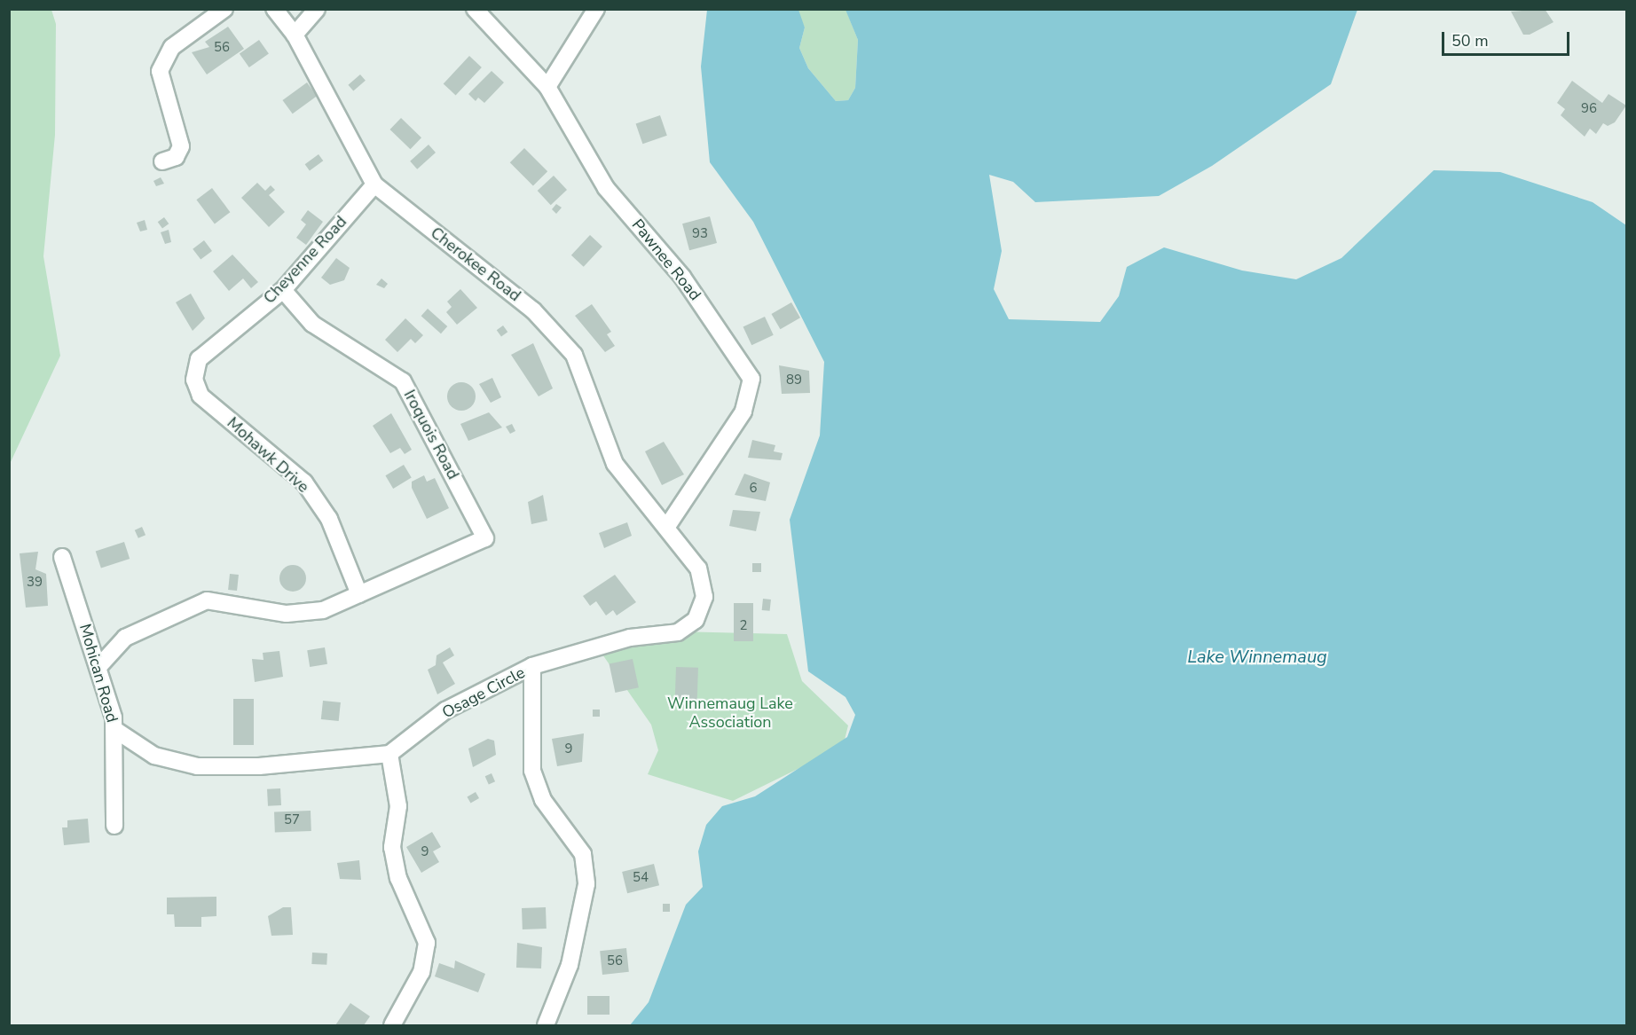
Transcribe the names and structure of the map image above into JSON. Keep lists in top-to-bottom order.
{
  "streets": {
    "street": [
      "Cheyenne Road",
      "Pawnee Road",
      "Cherokee Road",
      "Iroquois Road",
      "Mohawk Drive",
      "Mohican Road",
      "Osage Circle"
    ]
  },
  "crossings": [
    ["Cheyenne Road", "Cherokee Road"],
    ["Cheyenne Road", "Iroquois Road"],
    ["Cheyenne Road", "Mohawk Drive"],
    ["Pawnee Road", "Cherokee Road"],
    ["Pawnee Road", "Osage Circle"],
    ["Cherokee Road", "Osage Circle"],
    ["Iroquois Road", "Mohawk Drive"]
  ],
  "water": ["Lake Winnemaug"],
  "parks": ["Winnemaug Lake Association"],
  "house_numbers": [
    "56",
    "96",
    "93",
    "89",
    "6",
    "39",
    "2",
    "9",
    "57",
    "9",
    "54",
    "56"
  ],
  "scale_bar": "50 m"
}
